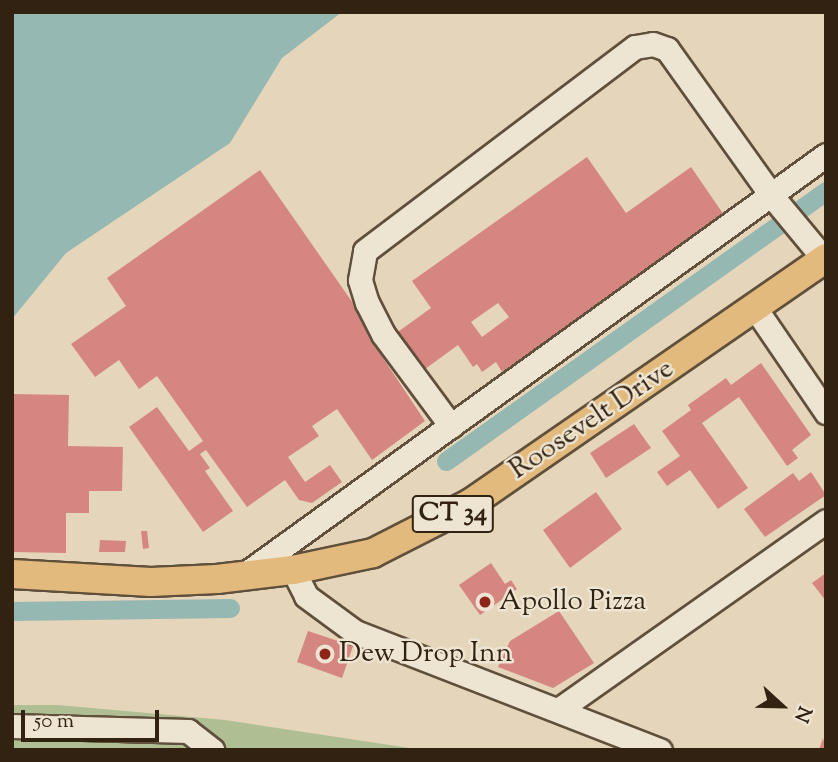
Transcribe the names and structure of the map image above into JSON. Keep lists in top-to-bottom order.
{
  "streets": {
    "main road": ["Roosevelt Drive", "CT 34"]
  },
  "places": ["Apollo Pizza", "Dew Drop Inn"],
  "scale_bar": "50 m",
  "north": "right"
}
